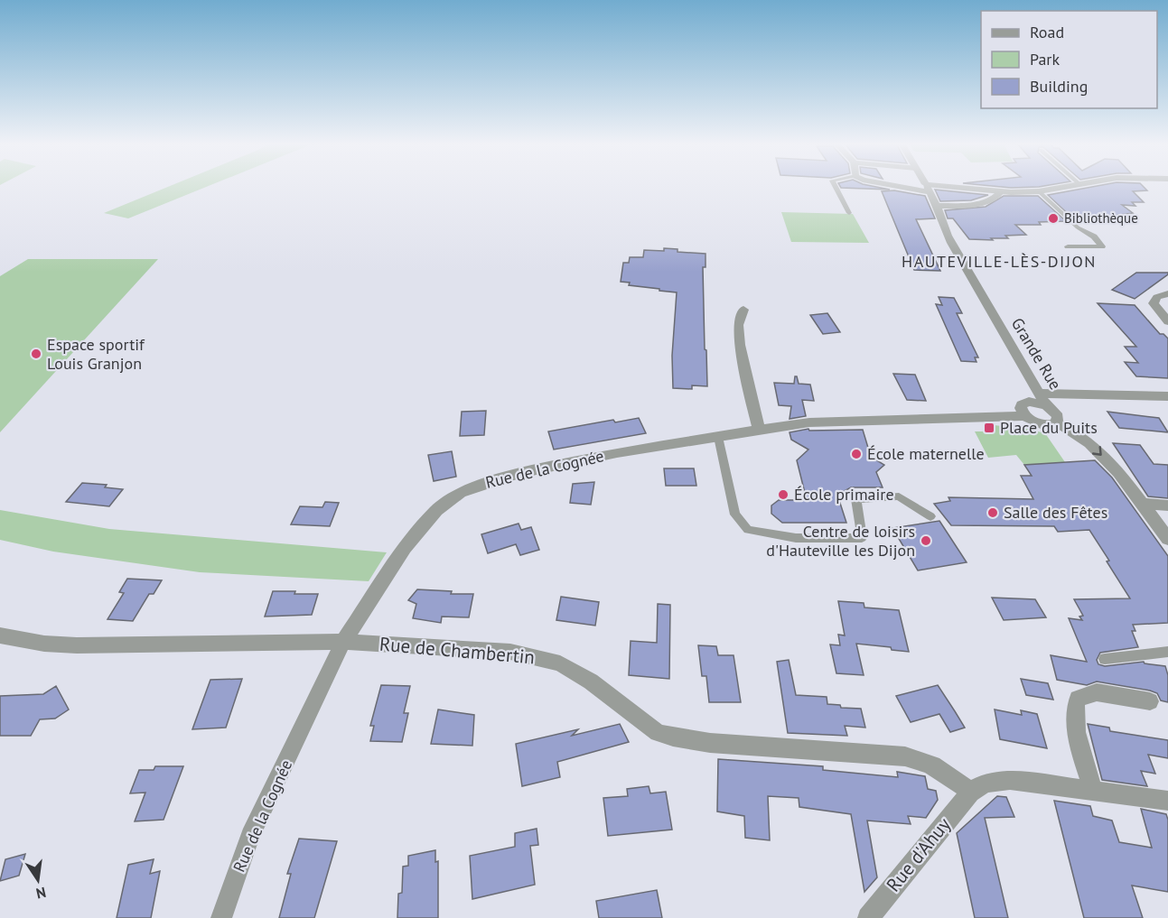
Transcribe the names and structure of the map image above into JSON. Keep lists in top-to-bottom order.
{
  "streets": {
    "street": [
      "Grande Rue",
      "Rue de la Cognée",
      "Rue de Chambertin",
      "Rue d'Ahuy"
    ]
  },
  "crossings": [
    ["Grande Rue", "Rue de la Cognée"],
    ["Rue de la Cognée", "Rue de Chambertin"],
    ["Rue de Chambertin", "Rue d'Ahuy"]
  ],
  "districts": ["HAUTEVILLE-LÈS-DIJON"],
  "places": {
    "other": [
      "Bibliothèque",
      "Espace sportif Louis Granjon",
      "École maternelle",
      "École primaire",
      "Salle des Fêtes",
      "Centre de loisirs d'Hauteville les Dijon"
    ],
    "transit": ["Place du Puits"]
  },
  "legend": ["Road", "Park", "Building"],
  "north": "bottom"
}
